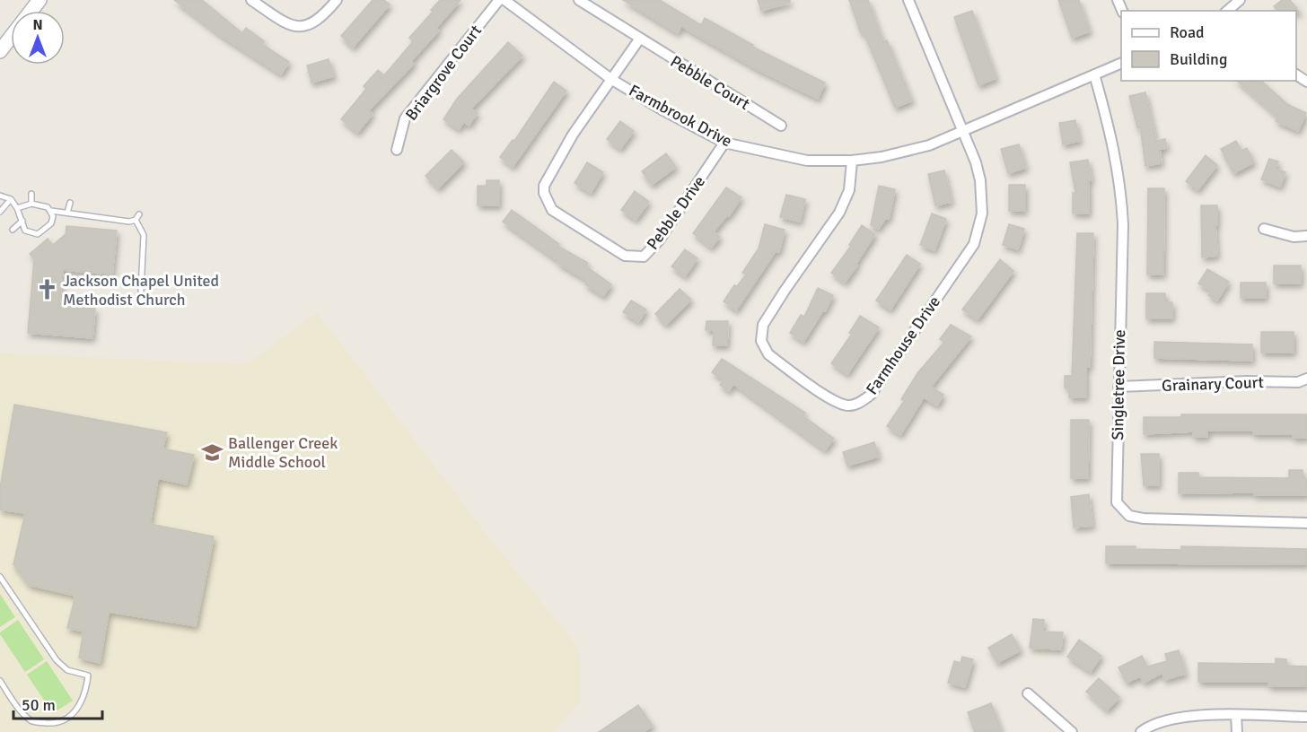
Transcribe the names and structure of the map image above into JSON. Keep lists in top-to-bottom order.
{
  "streets": {
    "street": [
      "Briargrove Court",
      "Pebble Court",
      "Farmbrook Drive",
      "Pebble Drive",
      "Farmhouse Drive",
      "Grainary Court",
      "Singletree Drive"
    ]
  },
  "crossings": [
    ["Farmbrook Drive", "Pebble Drive"],
    ["Farmbrook Drive", "Farmhouse Drive"],
    ["Farmbrook Drive", "Singletree Drive"],
    ["Grainary Court", "Singletree Drive"]
  ],
  "places": {
    "church": ["Jackson Chapel United Methodist Church"],
    "school or university": ["Ballenger Creek Middle School"]
  },
  "legend": ["Road", "Building"],
  "scale_bar": "50 m",
  "north": "top"
}
